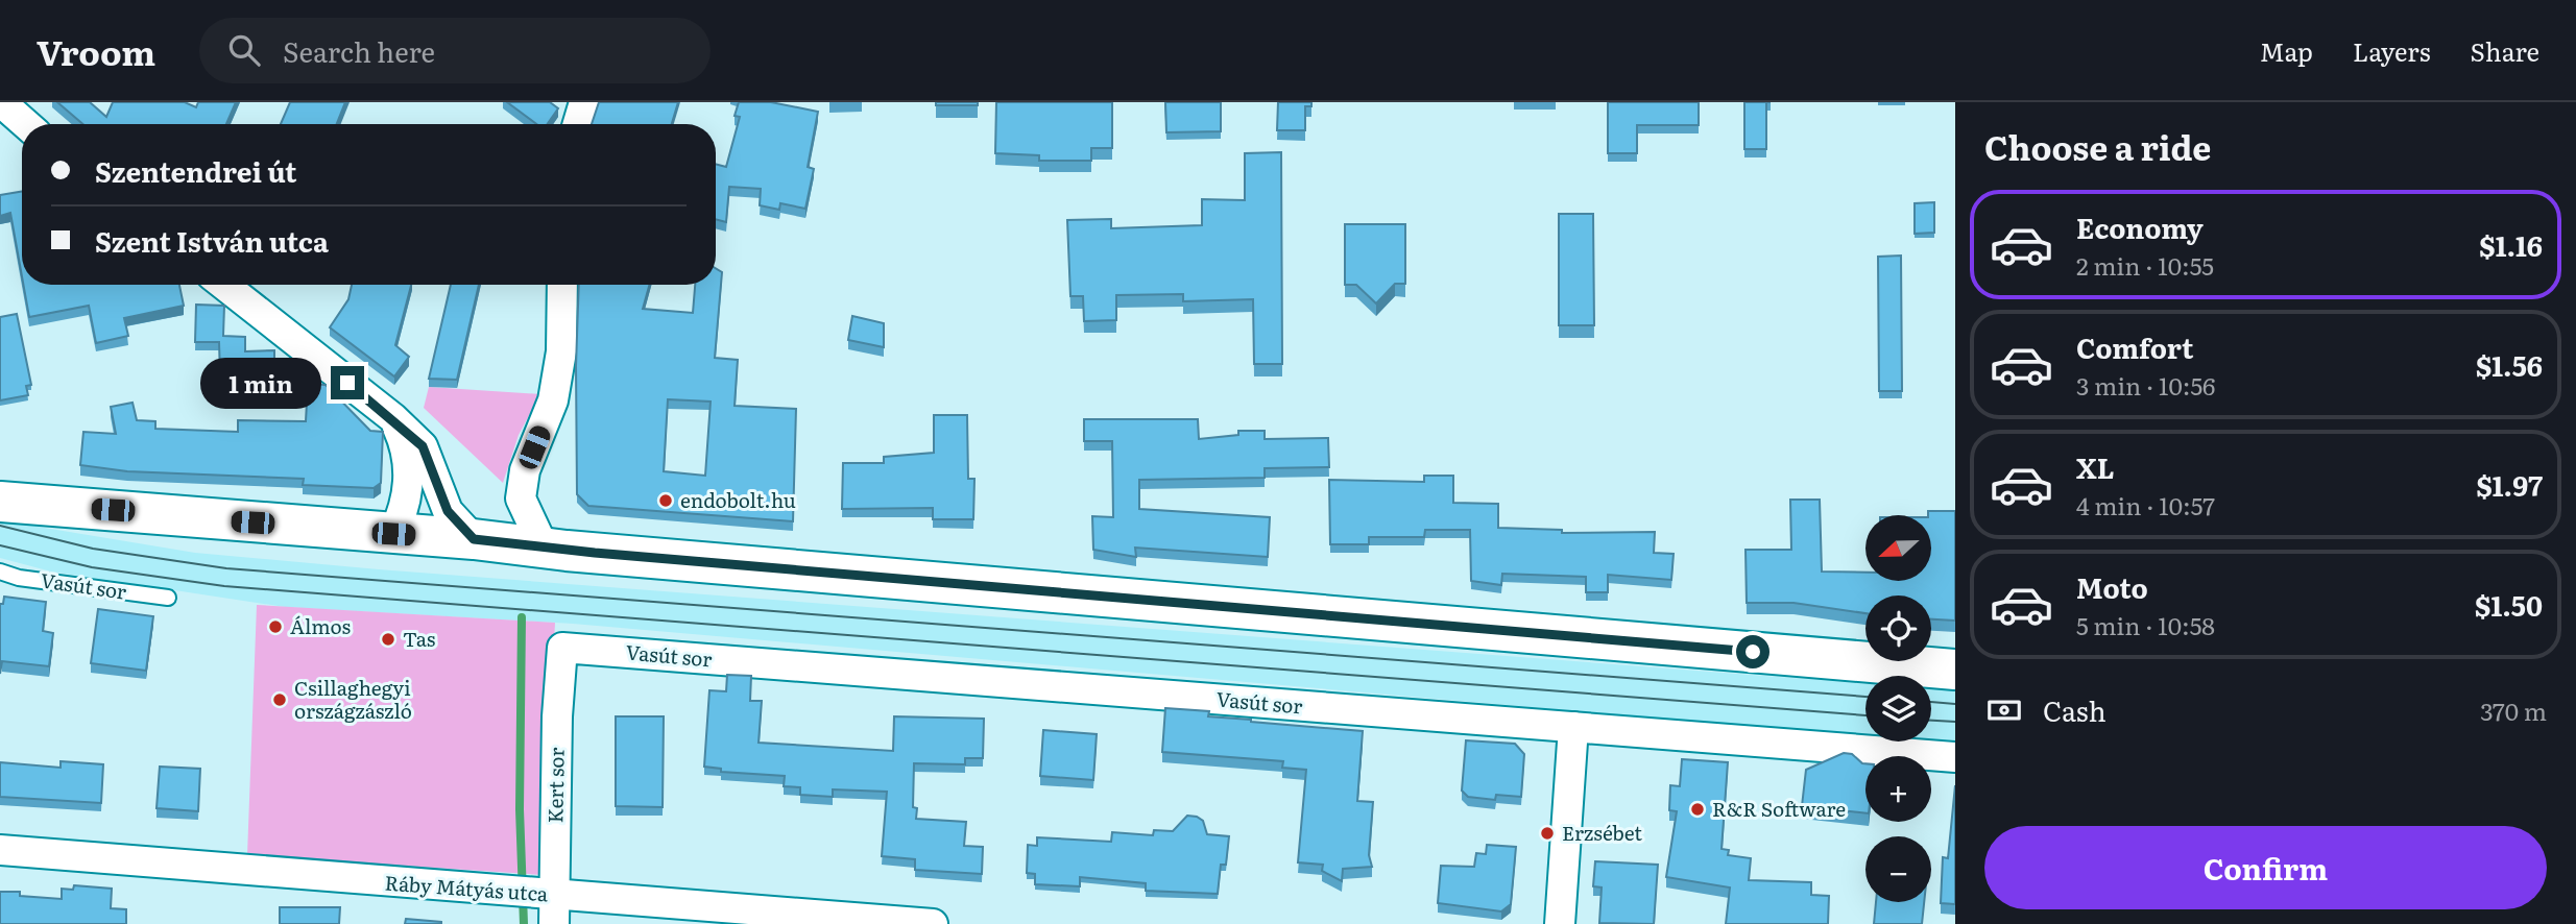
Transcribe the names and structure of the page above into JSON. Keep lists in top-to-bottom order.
{
  "streets": {
    "street": ["Vasút sor", "Kert sor", "Ráby Mátyás utca"]
  },
  "crossings": [
    ["Vasút sor", "Kert sor"],
    ["Kert sor", "Ráby Mátyás utca"]
  ],
  "places": [
    "endobolt.hu",
    "Álmos",
    "Tas",
    "Csillaghegyi országzászló",
    "R&R Software",
    "Erzsébet"
  ],
  "north": "left",
  "page": {
    "header": "Vroom",
    "search": "Search here",
    "nav": ["Map", "Layers", "Share"],
    "heading": "Choose a ride",
    "banner": ["Szentendrei út", "Szent István utca"],
    "list": [
      {
        "name": "Economy",
        "note": "2 min · 10:55",
        "value": "$1.16"
      },
      {
        "name": "Comfort",
        "note": "3 min · 10:56",
        "value": "$1.56"
      },
      {
        "name": "XL",
        "note": "4 min · 10:57",
        "value": "$1.97"
      },
      {
        "name": "Moto",
        "note": "5 min · 10:58",
        "value": "$1.50"
      }
    ],
    "bubble": "1 min",
    "map_buttons": ["+", "−"],
    "pay": ["Cash", "370 m"],
    "buttons": "Confirm"
  }
}
